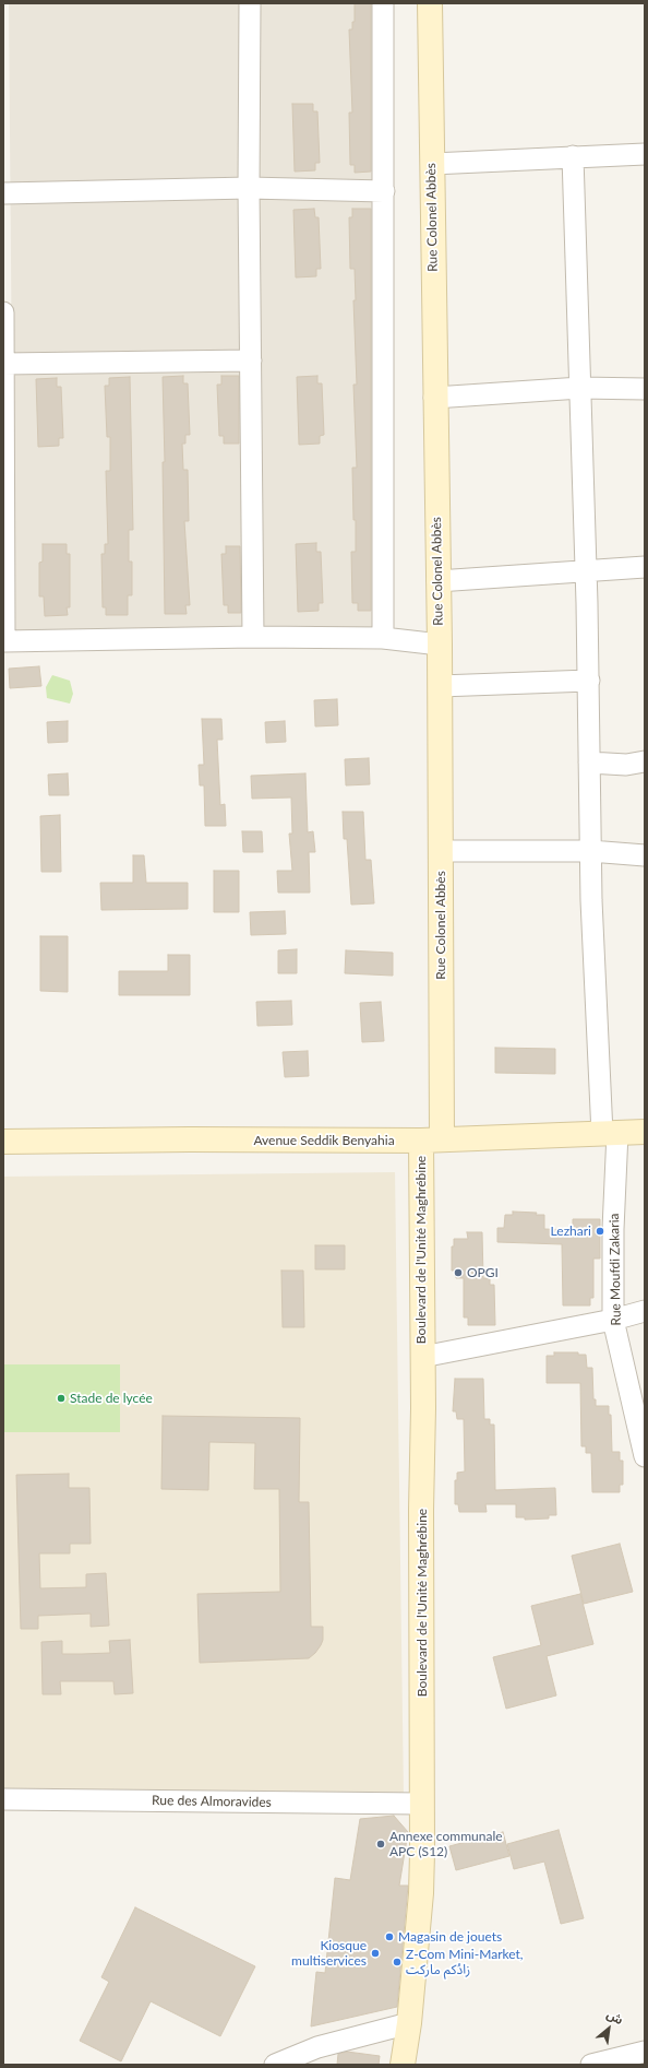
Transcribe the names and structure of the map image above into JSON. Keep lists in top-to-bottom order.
{
  "streets": {
    "street": [
      "Rue Colonel Abbès",
      "Avenue Seddik Benyahia",
      "Boulevard de l'Unité Maghrébine",
      "Rue Moufdi Zakaria",
      "Rue des Almoravides"
    ]
  },
  "crossings": [
    ["Rue Colonel Abbès", "Avenue Seddik Benyahia"],
    ["Rue Colonel Abbès", "Boulevard de l'Unité Maghrébine"],
    ["Avenue Seddik Benyahia", "Boulevard de l'Unité Maghrébine"],
    ["Avenue Seddik Benyahia", "Rue Moufdi Zakaria"],
    ["Boulevard de l'Unité Maghrébine", "Rue des Almoravides"]
  ],
  "places": [
    "Lezhari",
    "OPGI",
    "Stade de lycée",
    "Annexe communale APC (S12)",
    "Magasin de jouets",
    "Kiosque multiservices",
    "Z-Com Mini-Market, زادُكم ماركت"
  ],
  "north": "top right"
}
